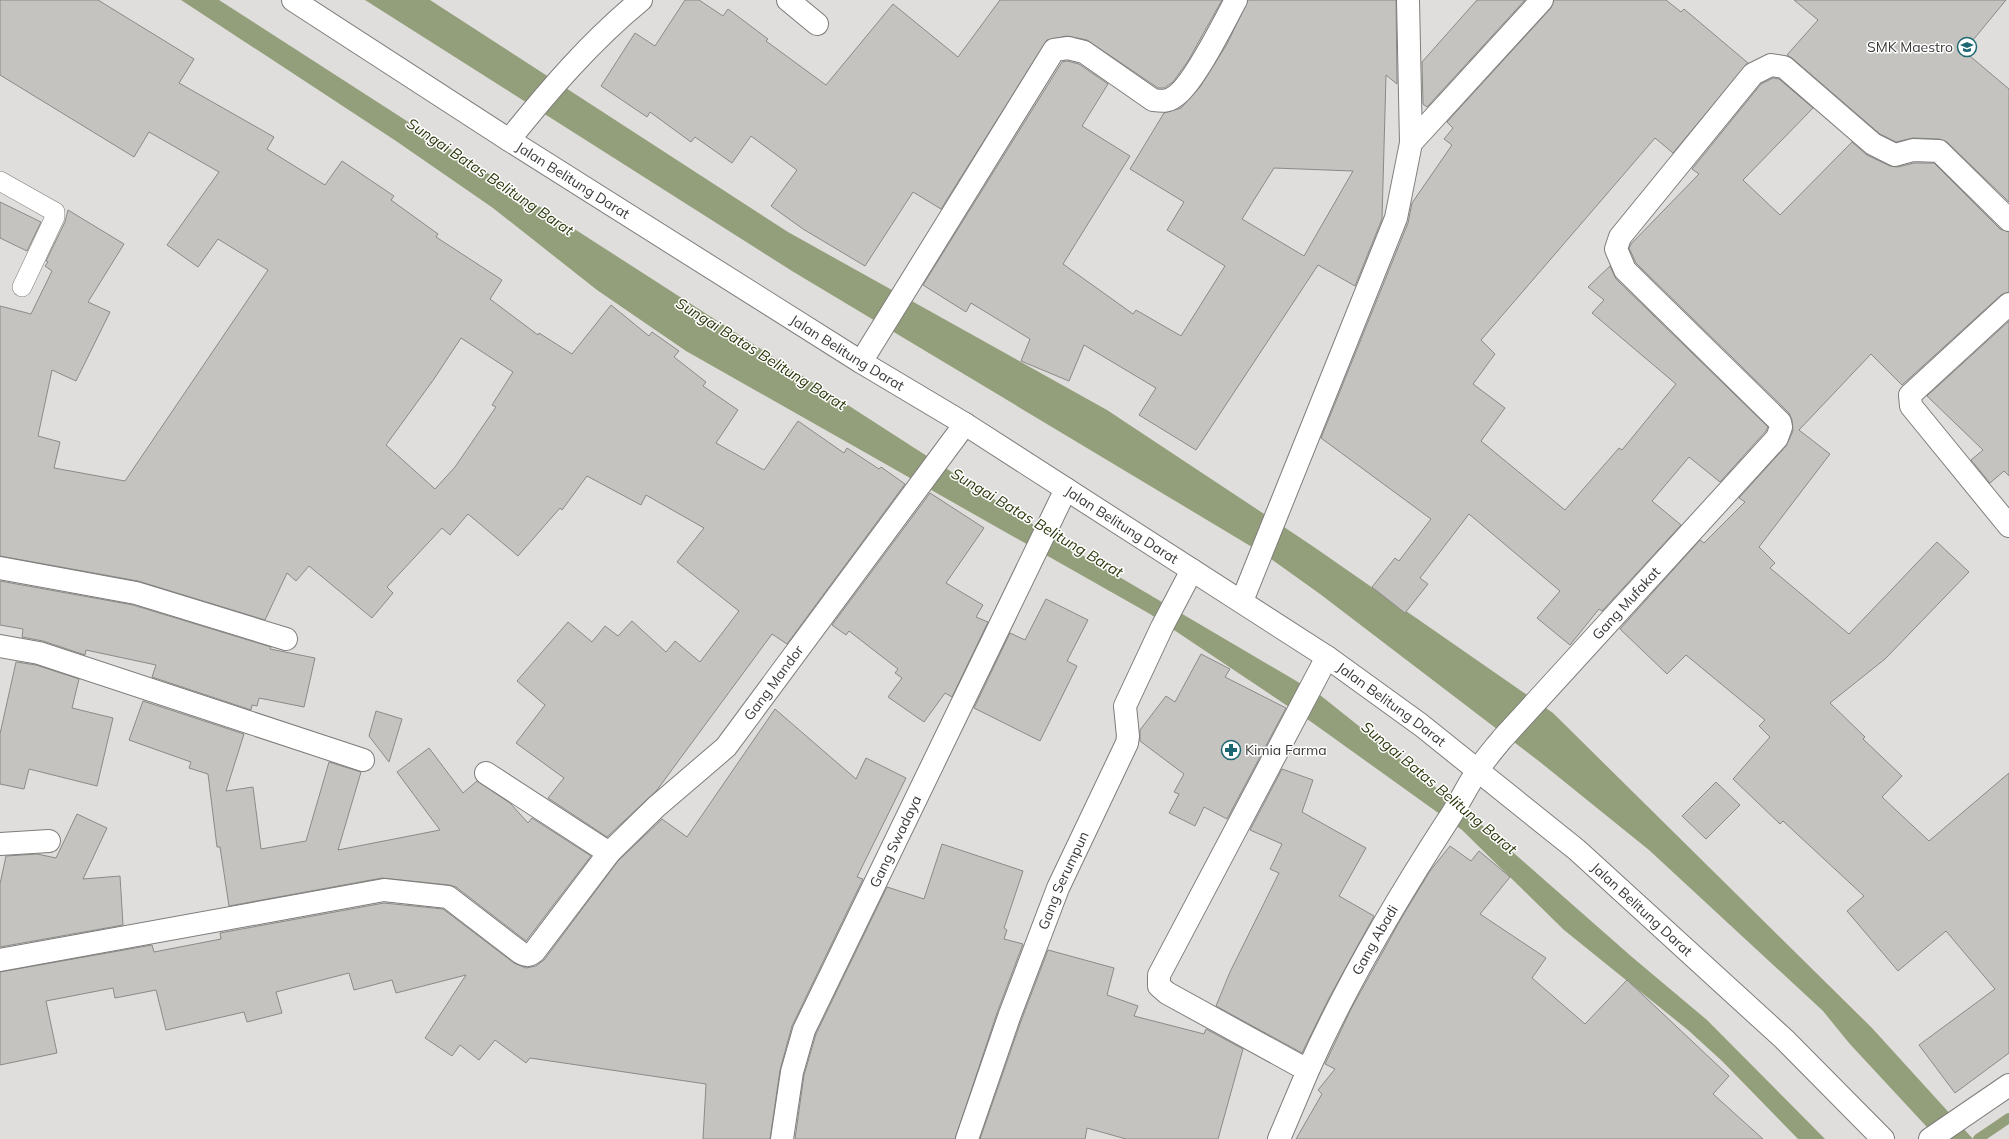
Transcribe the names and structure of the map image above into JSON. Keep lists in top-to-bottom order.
{
  "streets": {
    "street": [
      "Jalan Belitung Darat",
      "Gang Mufakat",
      "Gang Mandor",
      "Gang Swadaya",
      "Gang Serumpun",
      "Gang Abadi"
    ]
  },
  "crossings": [
    ["Jalan Belitung Darat", "Gang Mufakat"],
    ["Jalan Belitung Darat", "Gang Mandor"],
    ["Jalan Belitung Darat", "Gang Swadaya"],
    ["Jalan Belitung Darat", "Gang Serumpun"],
    ["Jalan Belitung Darat", "Gang Abadi"],
    ["Gang Mufakat", "Gang Abadi"]
  ],
  "water": ["Sungai Batas Belitung Barat"],
  "places": {
    "school or university": ["SMK Maestro"],
    "pharmacy": ["Kimia Farma"]
  }
}
